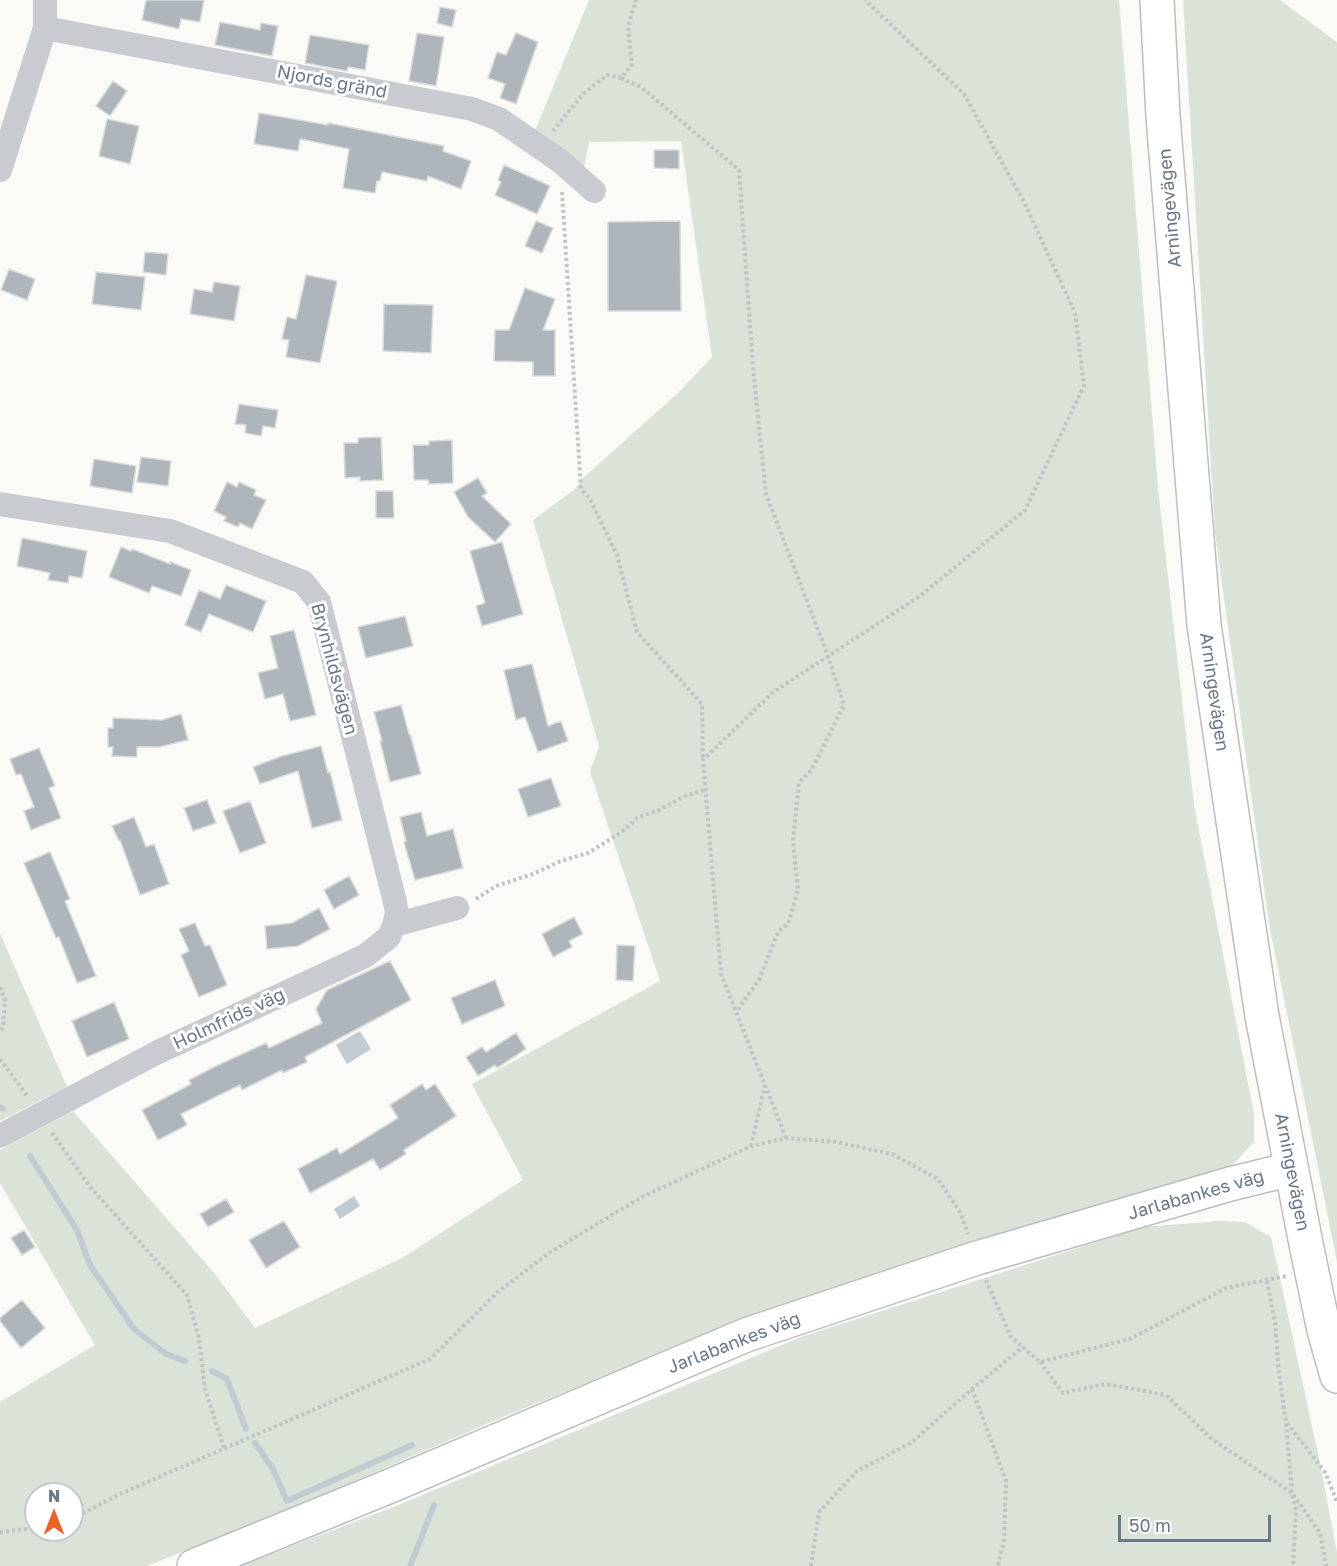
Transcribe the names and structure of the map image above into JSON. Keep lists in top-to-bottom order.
{
  "streets": {
    "main road": ["Arningevägen", "Jarlabankes väg"],
    "street": ["Njords gränd", "Brynhildsvägen", "Holmfrids väg"]
  },
  "crossings": [
    ["Arningevägen", "Jarlabankes väg"],
    ["Brynhildsvägen", "Holmfrids väg"]
  ],
  "scale_bar": "50 m",
  "north": "top"
}
